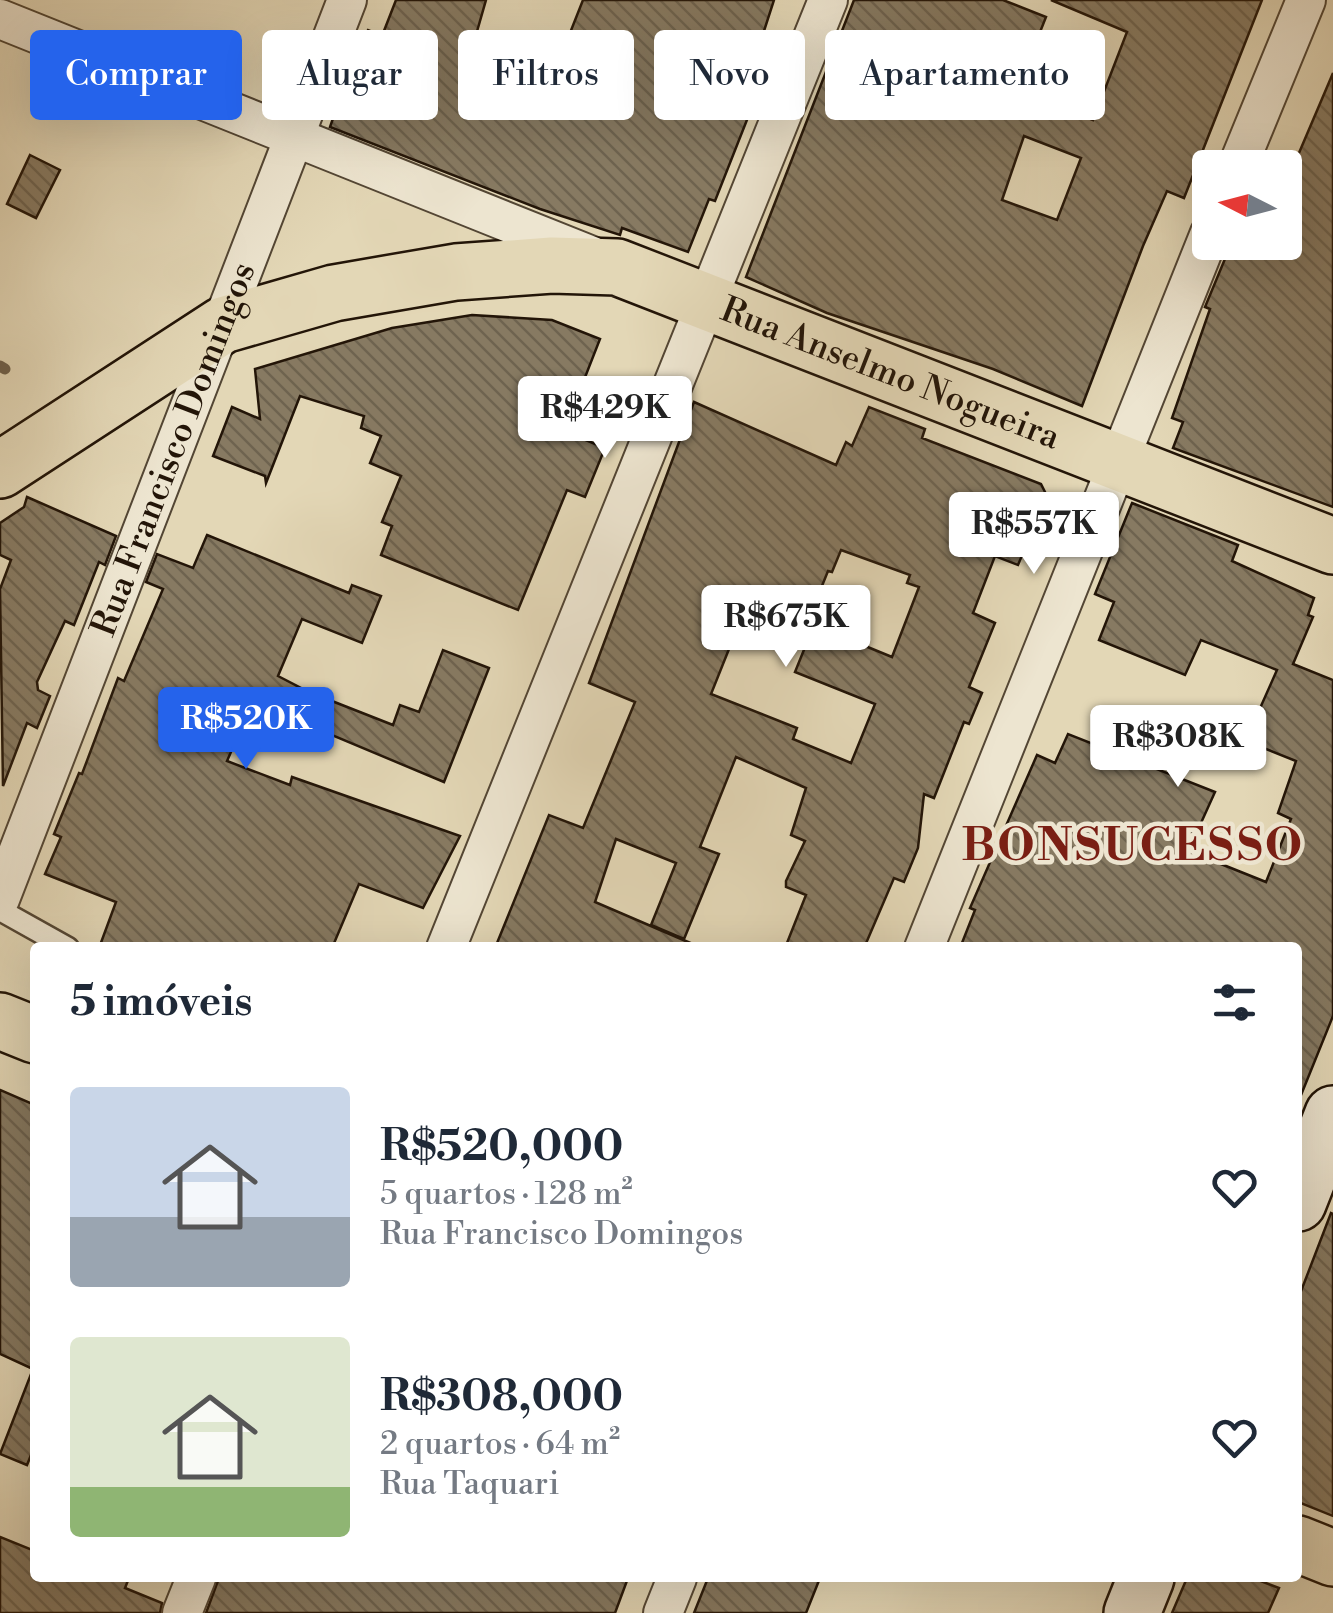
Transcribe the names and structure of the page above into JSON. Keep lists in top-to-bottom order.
{
  "streets": {
    "main road": ["Rua Anselmo Nogueira"],
    "street": ["Rua Francisco Domingos"]
  },
  "crossings": [
    ["Rua Anselmo Nogueira", "Rua Francisco Domingos"]
  ],
  "districts": ["BONSUCESSO"],
  "north": "left",
  "page": {
    "chip": [
      "Comprar",
      "Alugar",
      "Filtros",
      "Novo",
      "Apartamento"
    ],
    "price": [
      "R$429K",
      "R$557K",
      "R$675K",
      "R$520K",
      "R$308K"
    ],
    "heading": "5 imóveis",
    "list": [
      {
        "name": "R$520,000",
        "note": "5 quartos · 128 m² · Rua Francisco Domingos"
      },
      {
        "name": "R$308,000",
        "note": "2 quartos · 64 m² · Rua Taquari"
      }
    ]
  }
}
